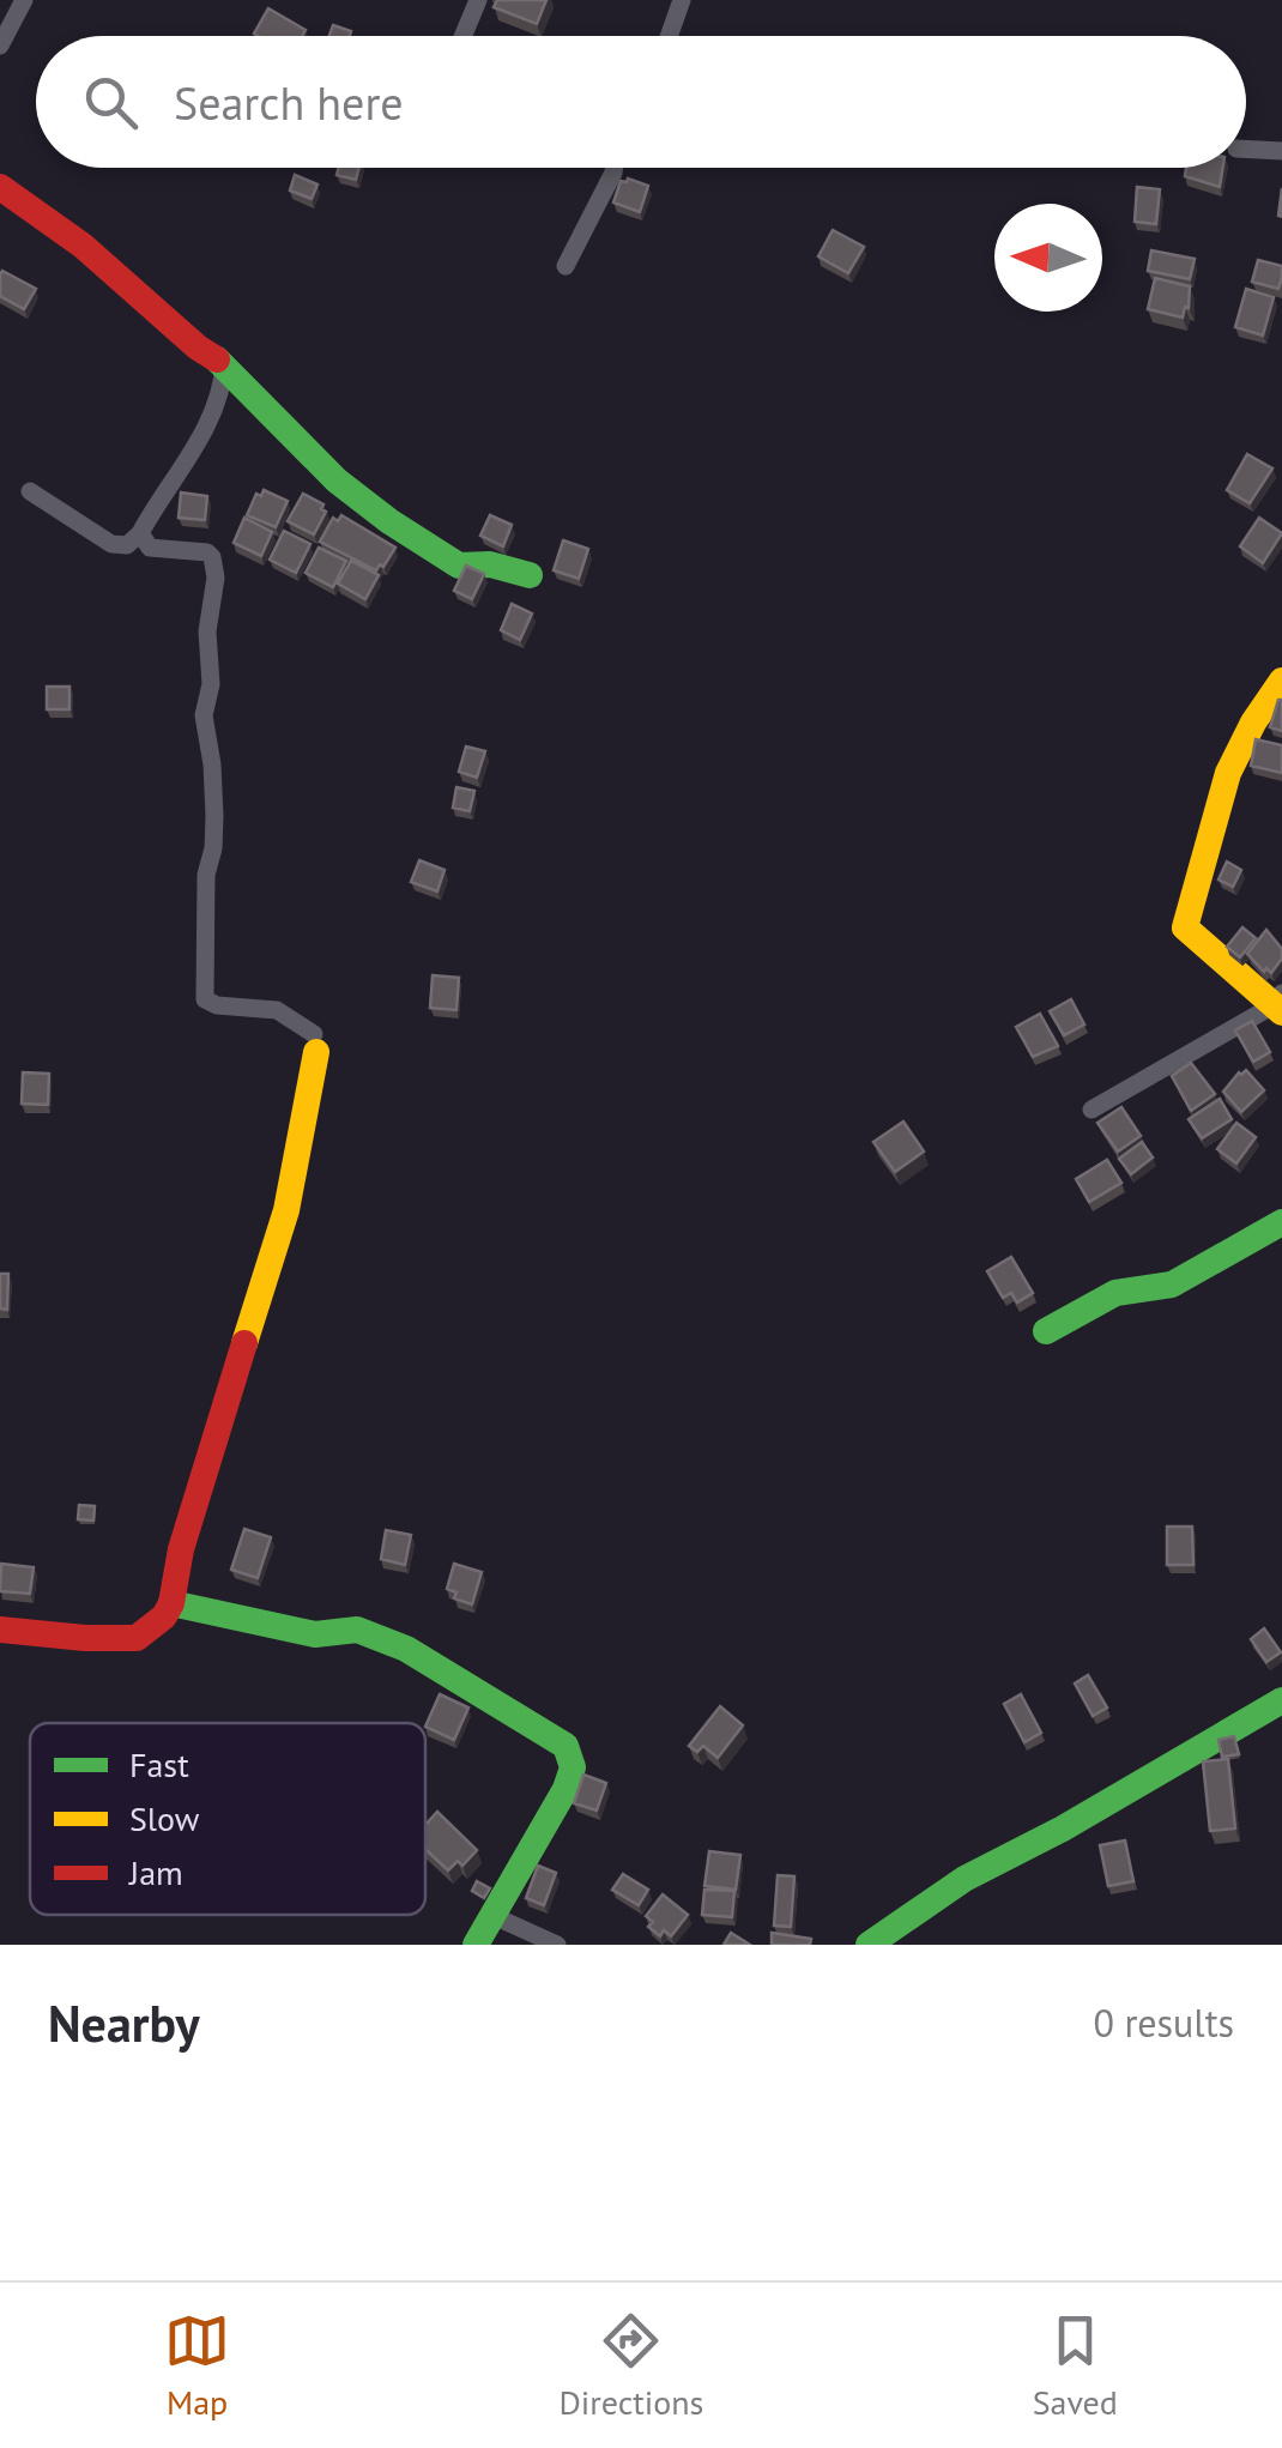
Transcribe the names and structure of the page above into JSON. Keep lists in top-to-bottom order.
{
  "legend": ["Fast", "Slow", "Jam"],
  "north": "left",
  "page": {
    "search": "Search here",
    "heading": ["Nearby", "0 results"],
    "nav": ["Map", "Directions", "Saved"]
  }
}
